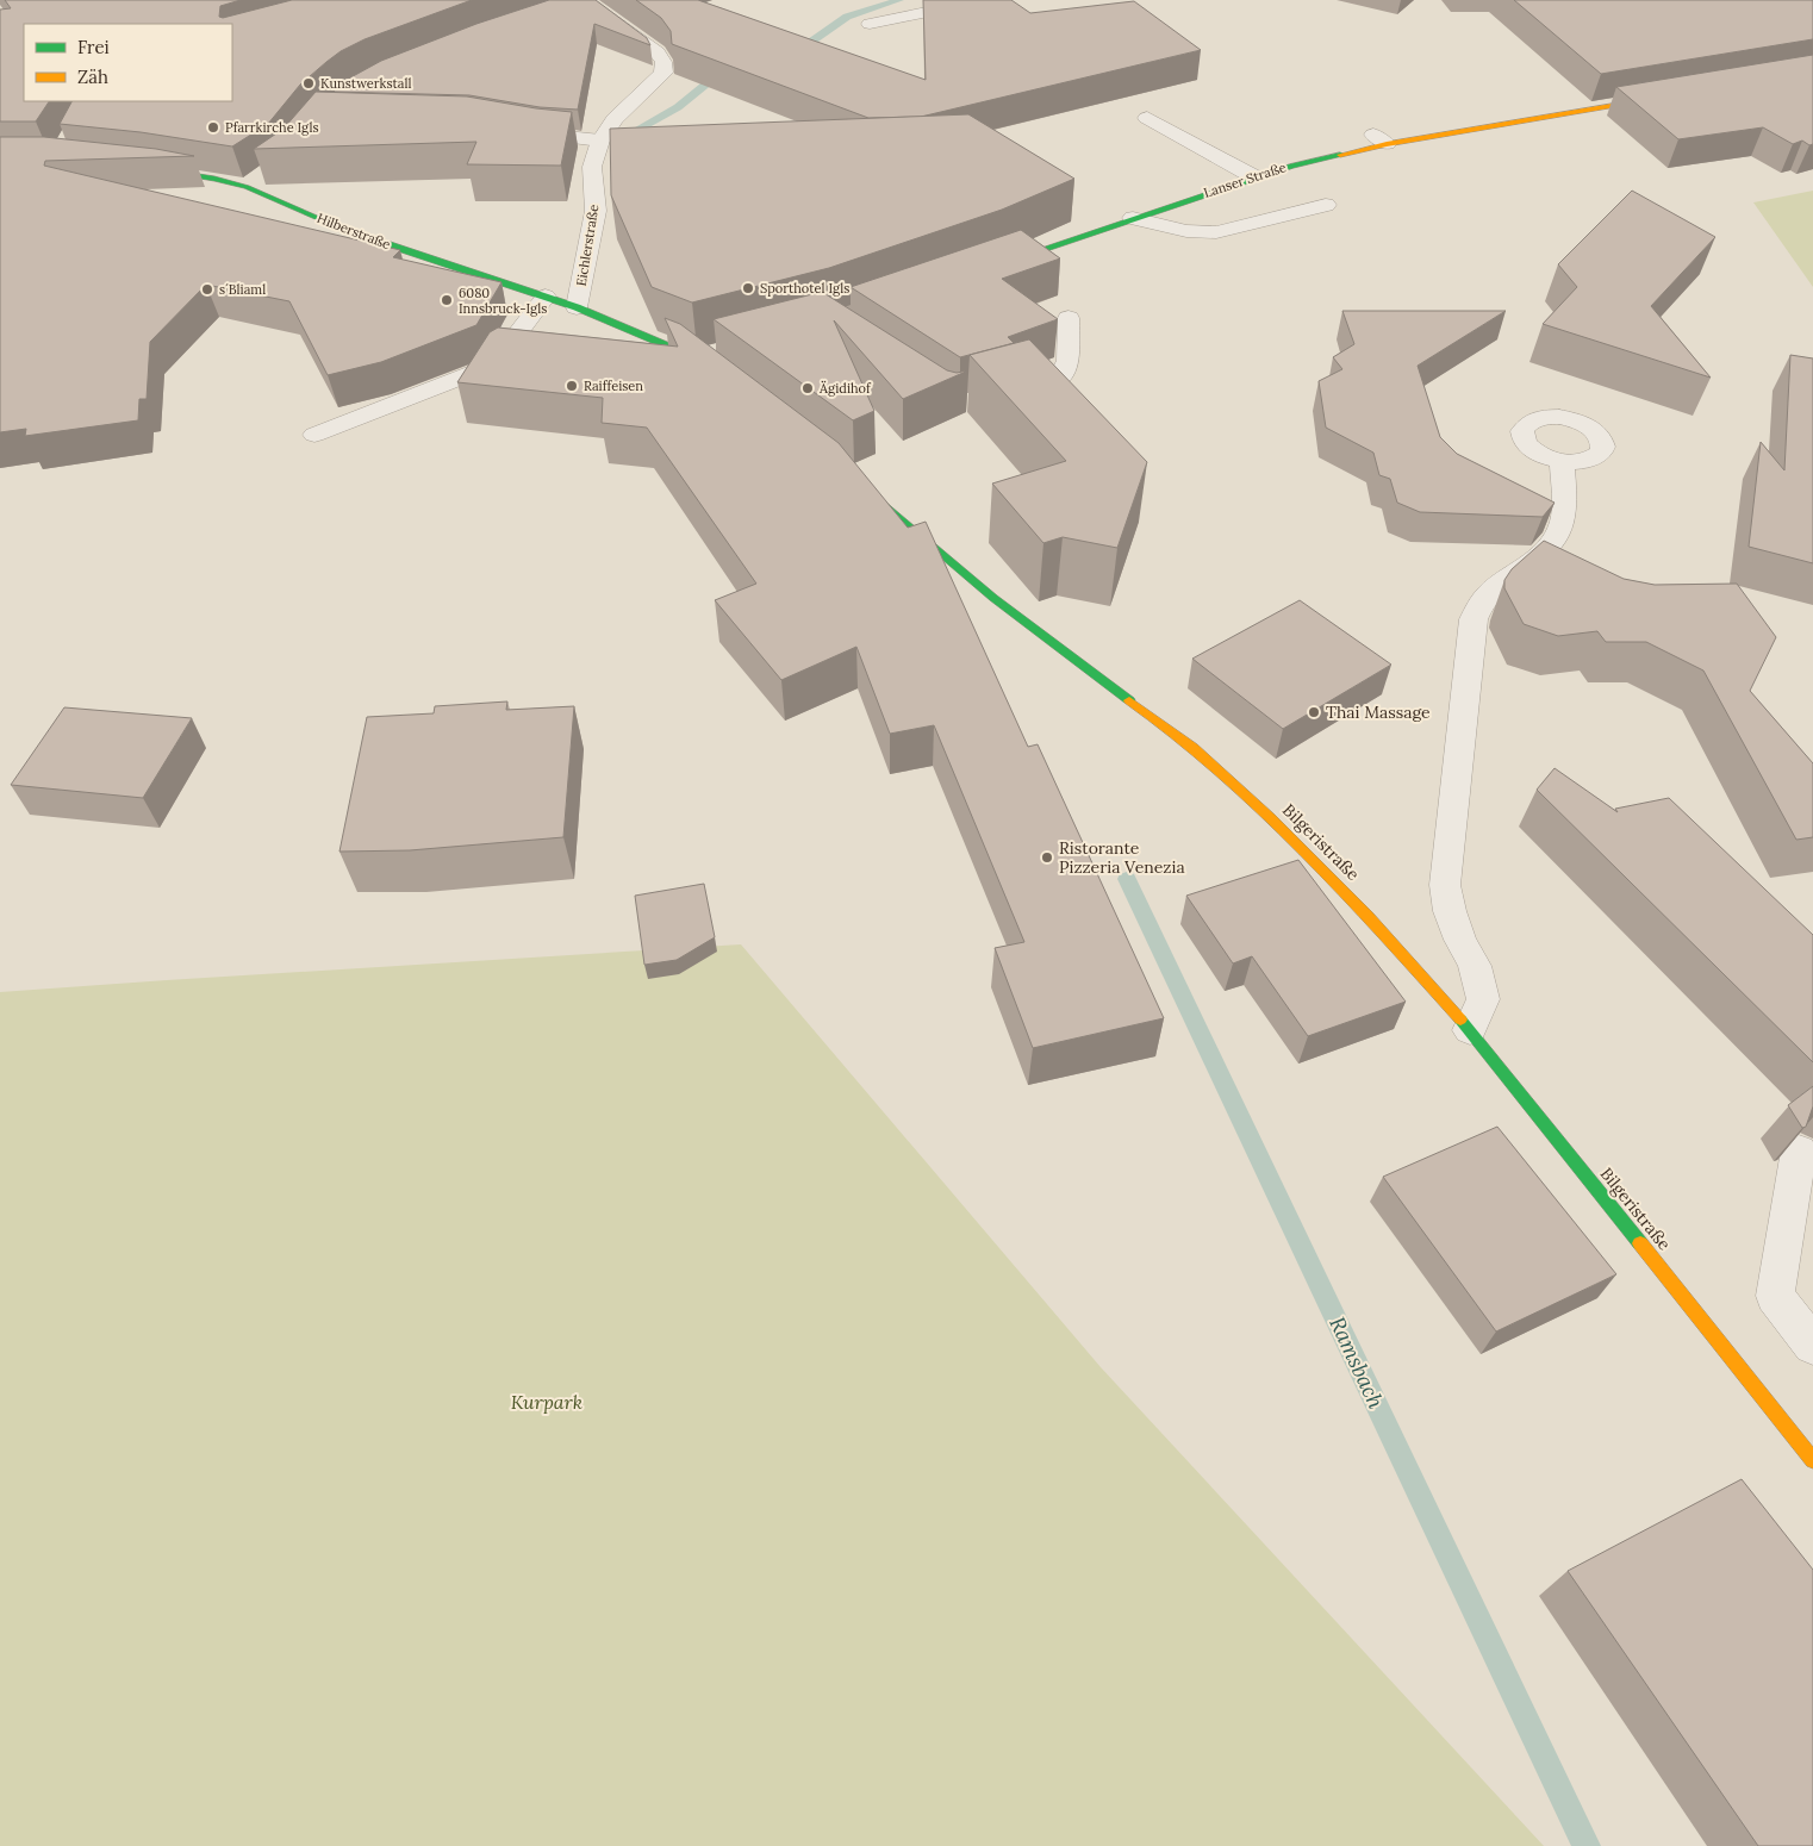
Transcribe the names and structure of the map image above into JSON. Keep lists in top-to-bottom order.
{
  "streets": {
    "main road": ["Lanser Straße", "Hilberstraße", "Bilgeristraße"],
    "street": ["Eichlerstraße"]
  },
  "crossings": [
    ["Hilberstraße", "Eichlerstraße"]
  ],
  "water": ["Ramsbach"],
  "parks": ["Kurpark"],
  "places": [
    "Kunstwerkstall",
    "Pfarrkirche Igls",
    "Sporthotel Igls",
    "s´Bliaml",
    "6080 Innsbruck-Igls",
    "Raiffeisen",
    "Ägidihof",
    "Thai Massage",
    "Ristorante Pizzeria Venezia"
  ],
  "legend": ["Frei", "Zäh"]
}
